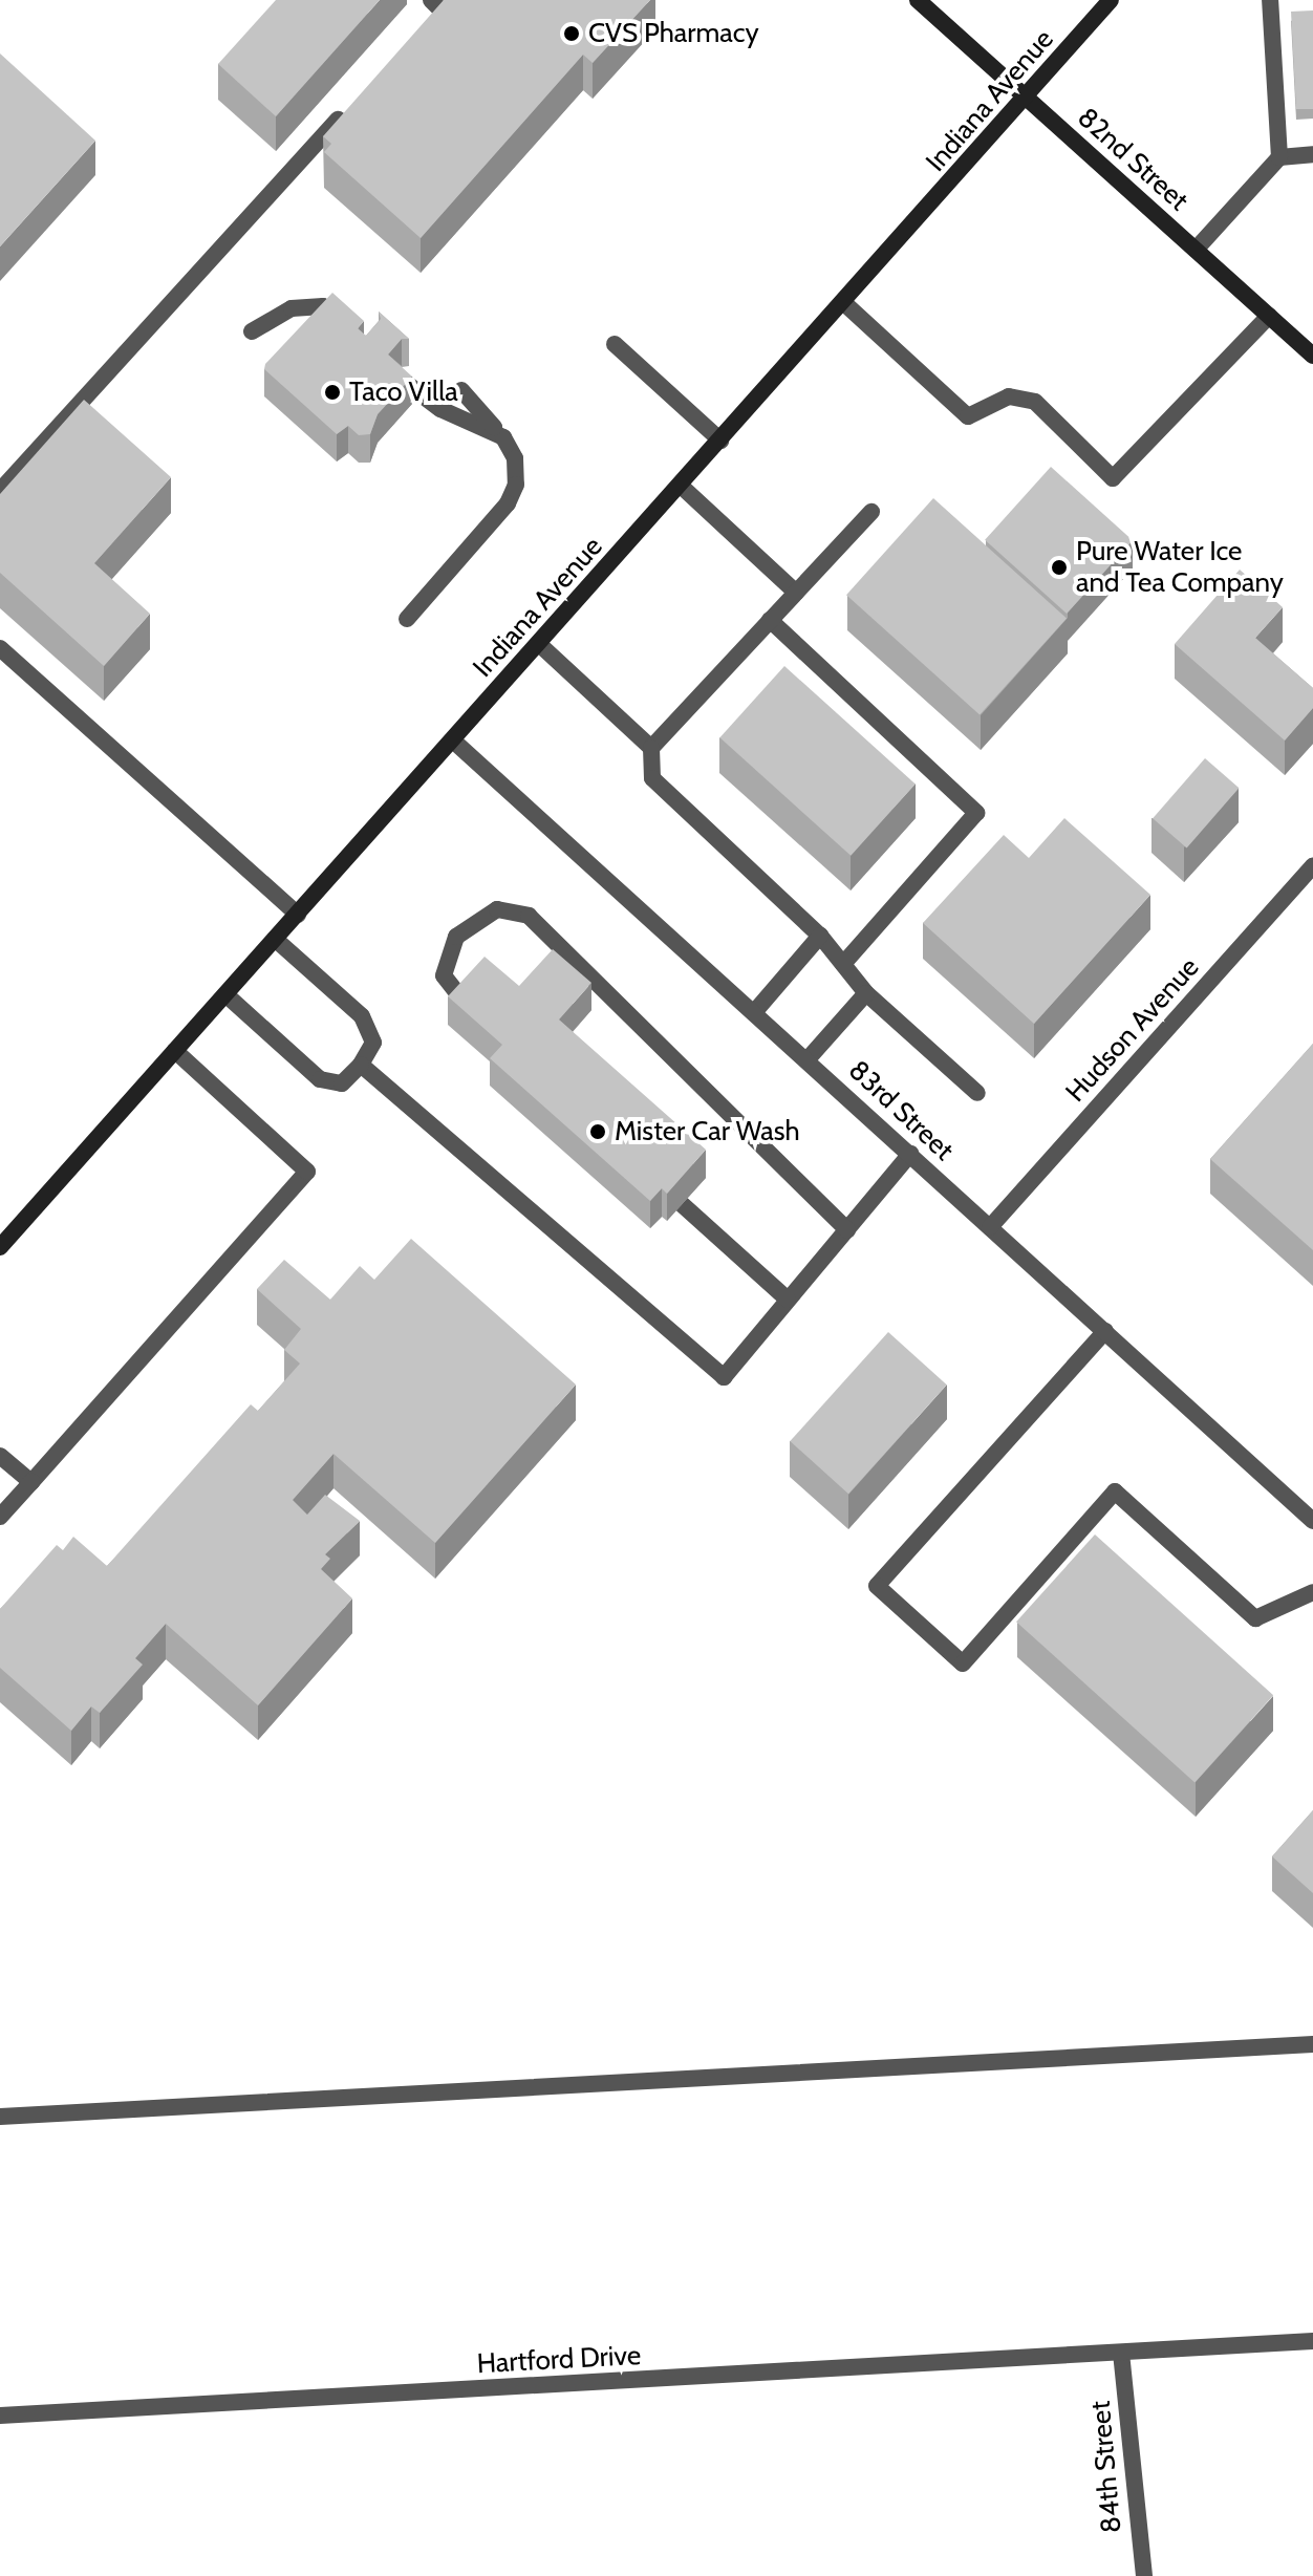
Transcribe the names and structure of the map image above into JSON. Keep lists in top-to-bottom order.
{
  "streets": {
    "main road": ["Indiana Avenue", "82nd Street"],
    "street": [
      "Hudson Avenue",
      "83rd Street",
      "Hartford Drive",
      "84th Street"
    ]
  },
  "crossings": [
    ["Indiana Avenue", "82nd Street"],
    ["Indiana Avenue", "83rd Street"],
    ["Hudson Avenue", "83rd Street"],
    ["Hartford Drive", "84th Street"]
  ],
  "places": [
    "CVS Pharmacy",
    "Taco Villa",
    "Pure Water Ice and Tea Company",
    "Mister Car Wash"
  ]
}
